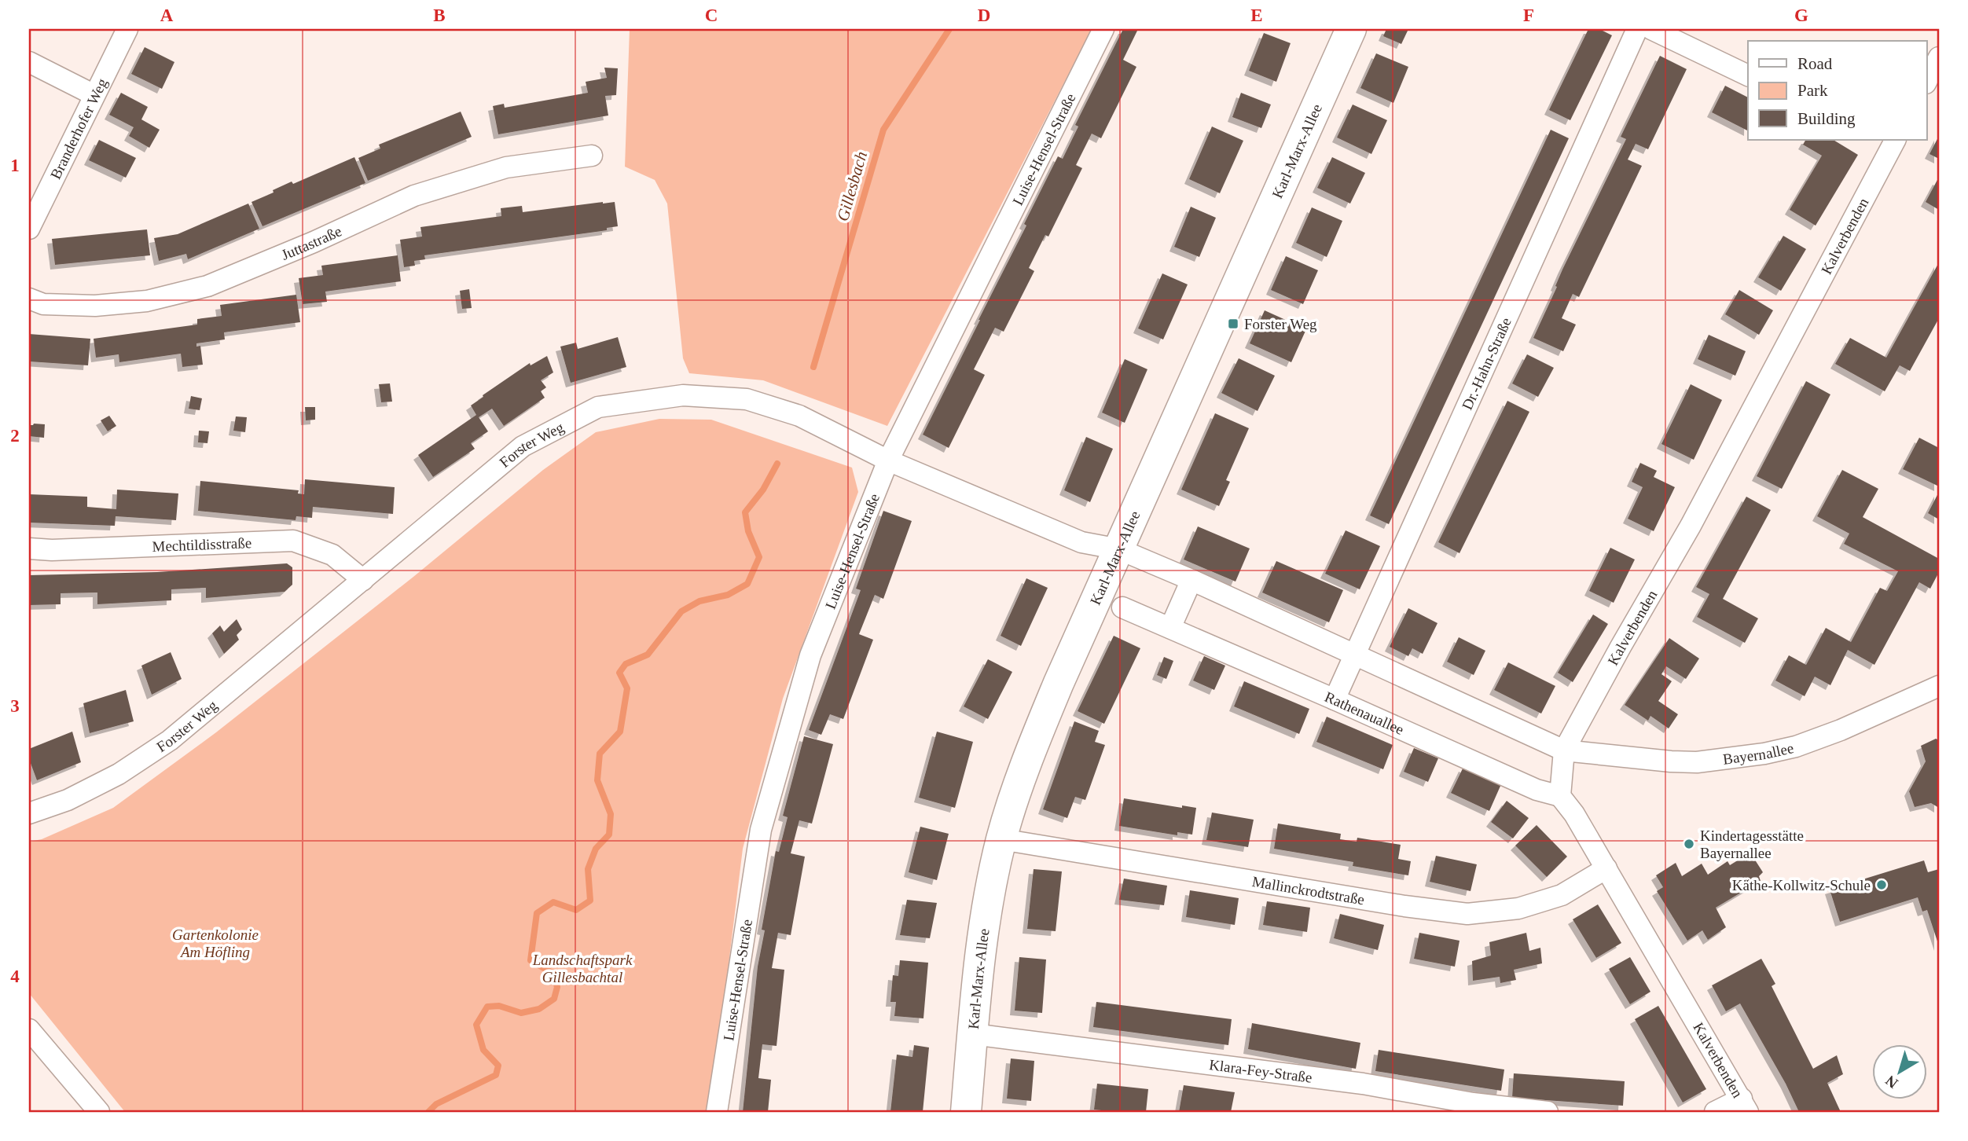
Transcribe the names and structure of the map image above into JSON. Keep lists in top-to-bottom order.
{
  "streets": {
    "street": [
      "Branderhofer Weg",
      "Luise-Hensel-Straße",
      "Karl-Marx-Allee",
      "Kalverbenden",
      "Juttastraße",
      "Dr.-Hahn-Straße",
      "Forster Weg",
      "Mechtildisstraße",
      "Rathenauallee",
      "Bayernallee",
      "Mallinckrodtstraße",
      "Klara-Fey-Straße"
    ]
  },
  "crossings": [
    ["Luise-Hensel-Straße", "Forster Weg"],
    ["Karl-Marx-Allee", "Forster Weg"],
    ["Karl-Marx-Allee", "Mallinckrodtstraße"],
    ["Karl-Marx-Allee", "Klara-Fey-Straße"],
    ["Kalverbenden", "Rathenauallee"],
    ["Kalverbenden", "Bayernallee"],
    ["Kalverbenden", "Mallinckrodtstraße"],
    ["Dr.-Hahn-Straße", "Rathenauallee"],
    ["Forster Weg", "Mechtildisstraße"]
  ],
  "water": ["Gillesbach"],
  "parks": ["Gartenkolonie Am Höfling", "Landschaftspark Gillesbachtal"],
  "places": {
    "transit": ["Forster Weg"],
    "other": ["Kindertagesstätte Bayernallee", "Käthe-Kollwitz-Schule"]
  },
  "legend": ["Road", "Park", "Building"],
  "north": "bottom left",
  "grid": {
    "columns": [
      "A",
      "B",
      "C",
      "D",
      "E",
      "F",
      "G"
    ],
    "rows": [
      "1",
      "2",
      "3",
      "4"
    ]
  }
}
